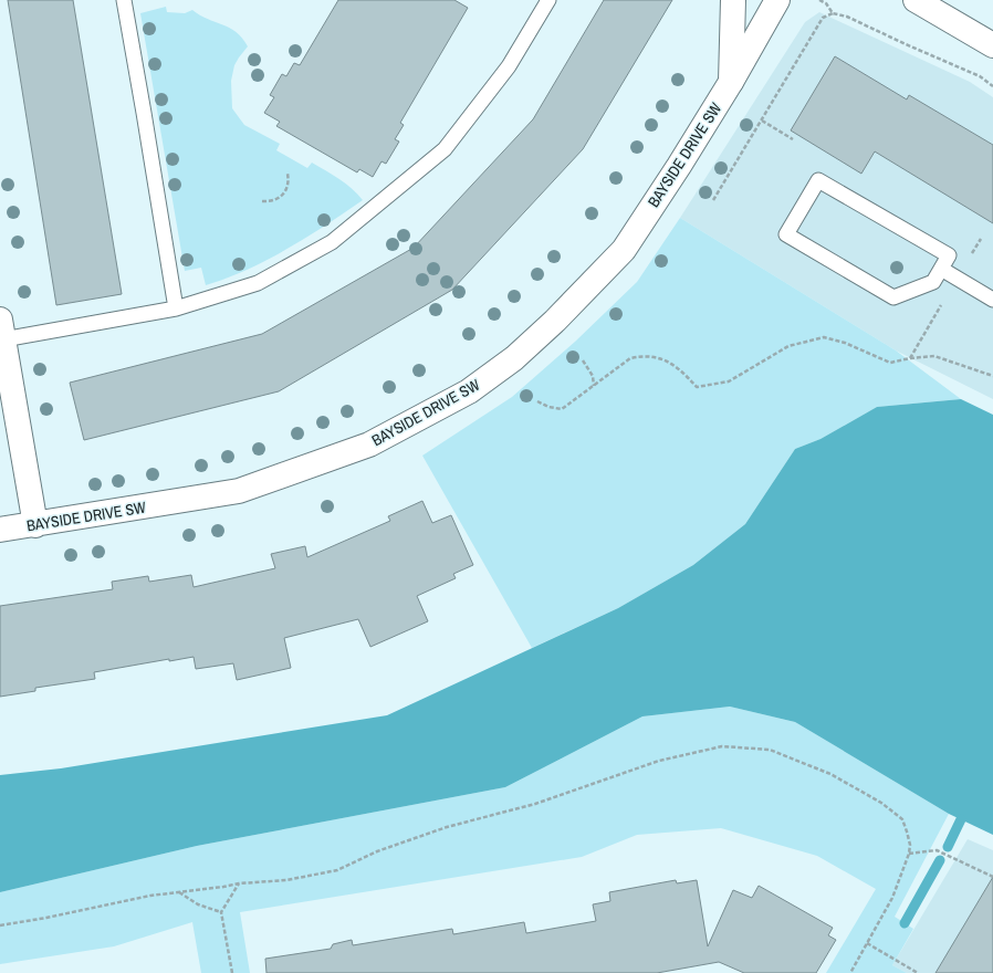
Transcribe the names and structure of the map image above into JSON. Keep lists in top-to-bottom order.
{
  "streets": {
    "street": ["BAYSIDE DRIVE SW"]
  }
}
